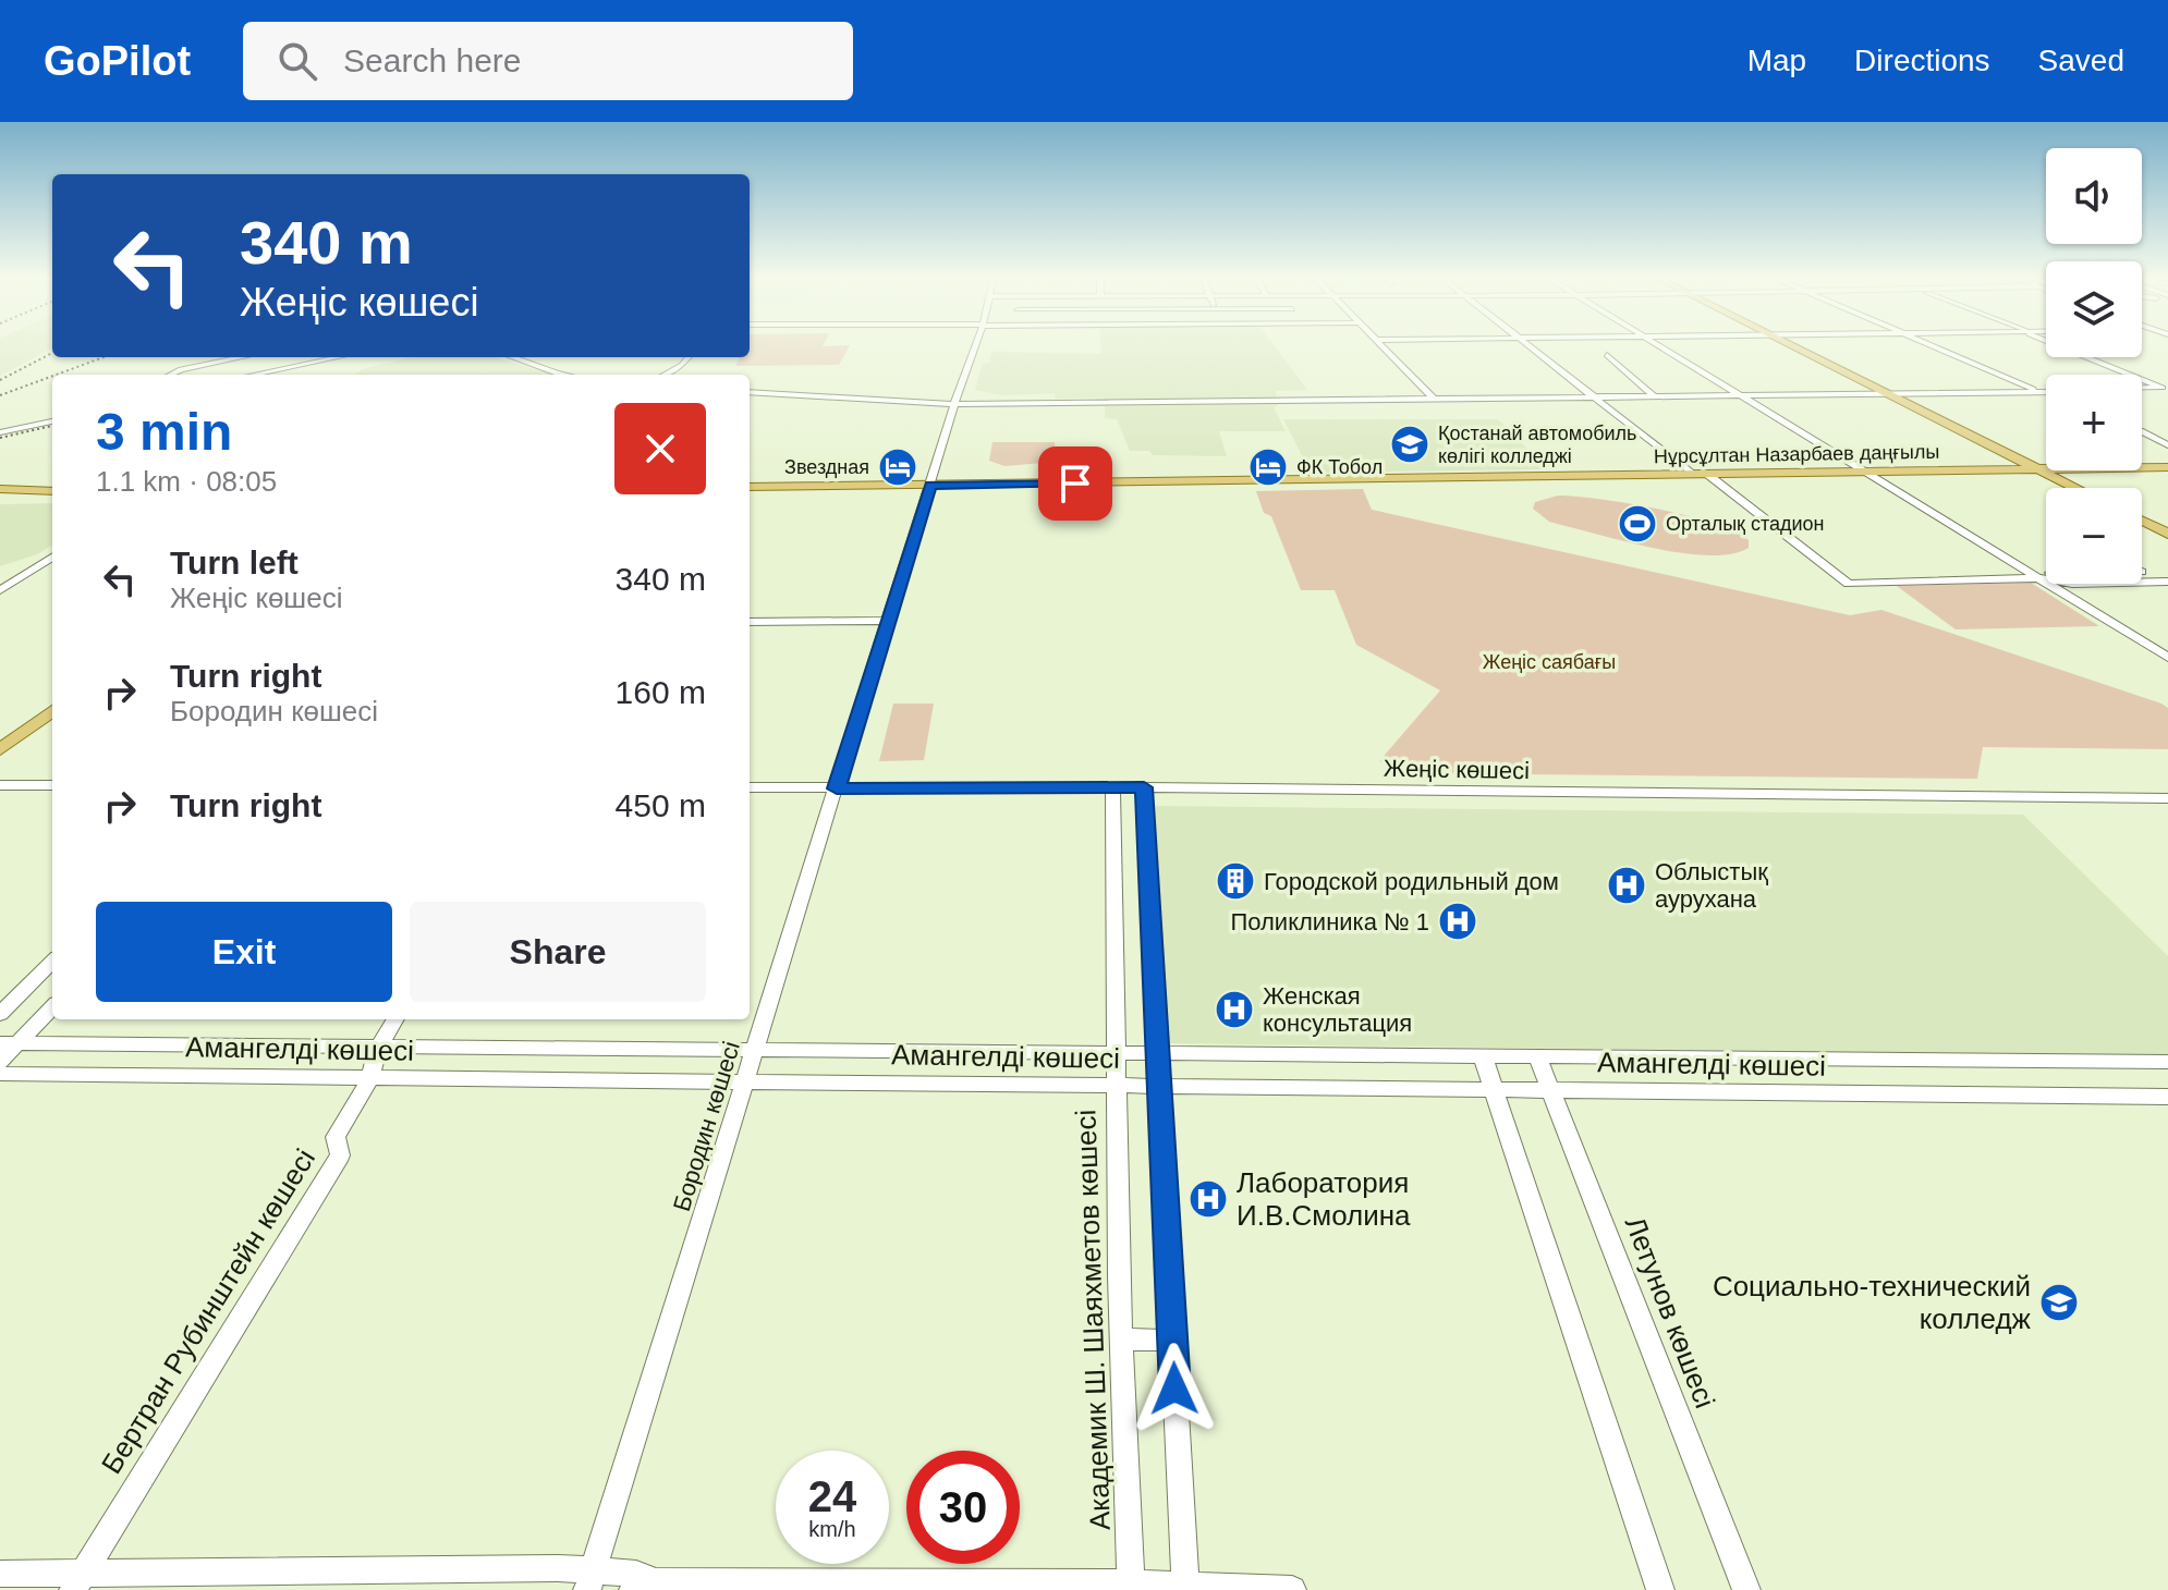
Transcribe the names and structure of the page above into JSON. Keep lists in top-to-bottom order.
{
  "streets": {
    "main road": ["Нұрсұлтан Назарбаев даңғылы"],
    "street": [
      "Жеңіс көшесі",
      "Амангелді көшесі",
      "Бородин көшесі",
      "Бертран Рубинштейн көшесі",
      "Летунов көшесі",
      "Академик Ш. Шаяхметов көшесі"
    ]
  },
  "crossings": [
    ["Нұрсұлтан Назарбаев даңғылы", "Бородин көшесі"],
    ["Жеңіс көшесі", "Бородин көшесі"],
    ["Жеңіс көшесі", "Академик Ш. Шаяхметов көшесі"],
    ["Амангелді көшесі", "Бородин көшесі"],
    ["Амангелді көшесі", "Бертран Рубинштейн көшесі"],
    ["Амангелді көшесі", "Летунов көшесі"],
    ["Амангелді көшесі", "Академик Ш. Шаяхметов көшесі"]
  ],
  "parks": ["Жеңіс саябағы"],
  "places": {
    "school or university": ["Қостанай автомобиль көлігі колледжі", "Социально-технический колледж"],
    "hotel": ["Звездная", "ФК Тобол"],
    "sports": ["Орталық стадион"],
    "building": ["Городской родильный дом"],
    "hospital": [
      "Облыстық аурухана",
      "Поликлиника № 1",
      "Женская консультация",
      "Лаборатория И.В.Смолина"
    ]
  },
  "page": {
    "header": "GoPilot",
    "search": "Search here",
    "nav": ["Map", "Directions", "Saved"],
    "map_buttons": ["+", "−"],
    "turn": ["340 m", "Жеңіс көшесі"],
    "heading": ["3 min", "1.1 km · 08:05"],
    "list": [
      {
        "name": "Turn left",
        "note": "Жеңіс көшесі",
        "value": "340 m"
      },
      {
        "name": "Turn right",
        "note": "Бородин көшесі",
        "value": "160 m"
      },
      {
        "name": "Turn right",
        "value": "450 m"
      }
    ],
    "buttons": ["Exit", "Share"],
    "speed": "24 km/h",
    "limit": "30"
  }
}
